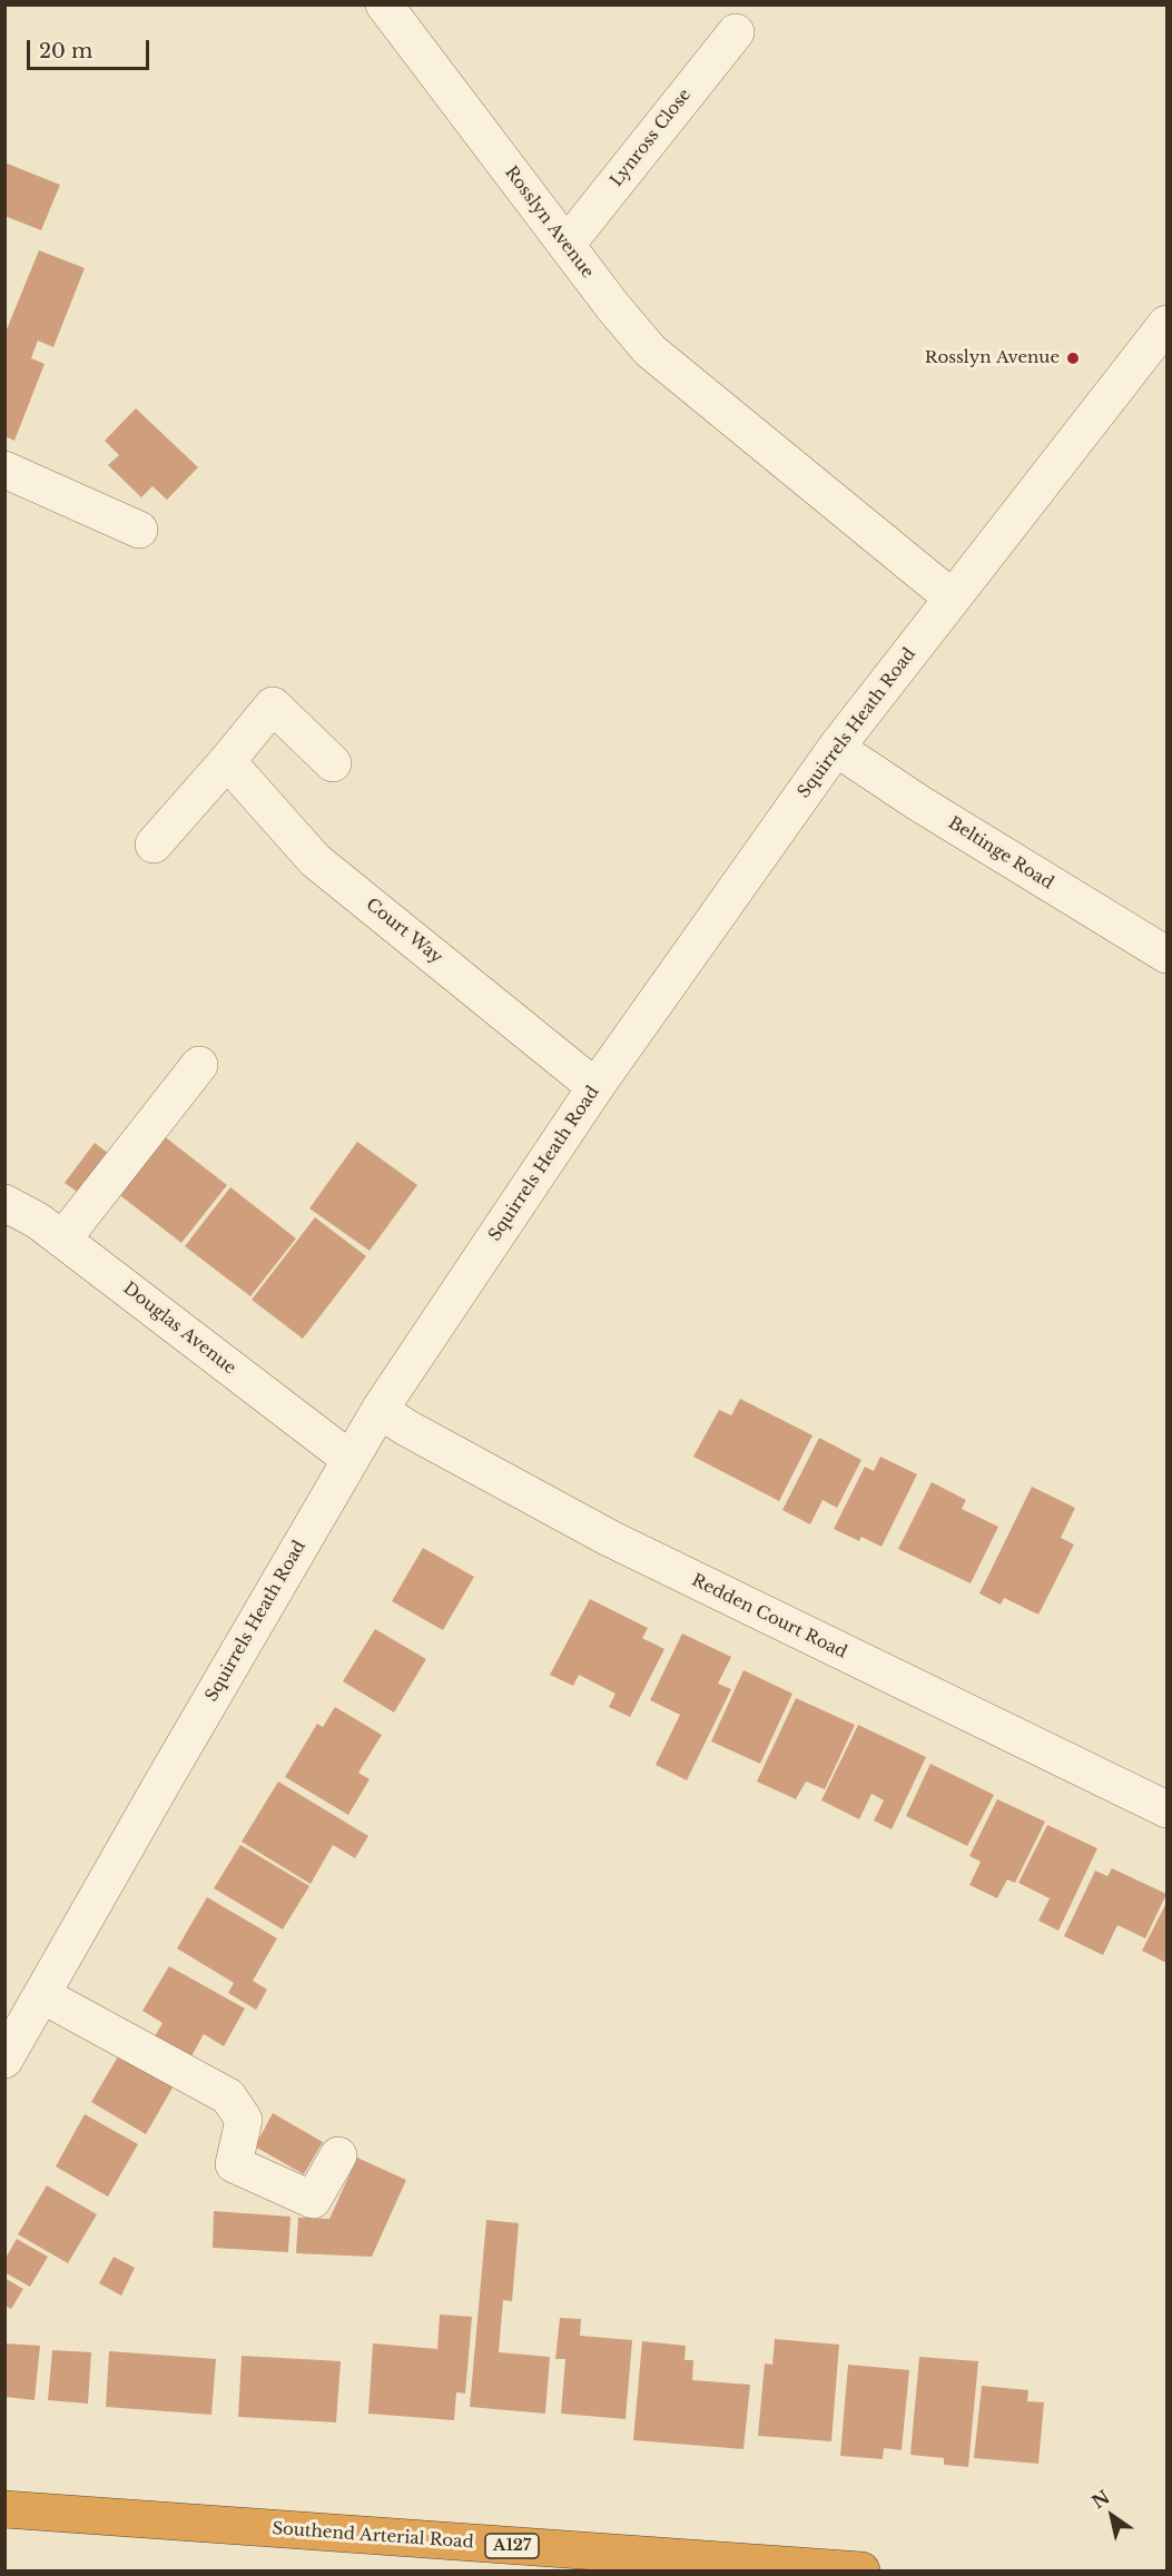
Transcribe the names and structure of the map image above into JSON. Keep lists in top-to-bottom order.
{
  "streets": {
    "highway": ["Southend Arterial Road", "A127"],
    "street": [
      "Lynross Close",
      "Rosslyn Avenue",
      "Squirrels Heath Road",
      "Beltinge Road",
      "Court Way",
      "Douglas Avenue",
      "Redden Court Road"
    ]
  },
  "crossings": [
    ["Lynross Close", "Rosslyn Avenue"],
    ["Rosslyn Avenue", "Squirrels Heath Road"],
    ["Squirrels Heath Road", "Beltinge Road"],
    ["Squirrels Heath Road", "Court Way"],
    ["Squirrels Heath Road", "Douglas Avenue"],
    ["Squirrels Heath Road", "Redden Court Road"]
  ],
  "places": ["Rosslyn Avenue"],
  "scale_bar": "20 m",
  "north": "top left"
}
